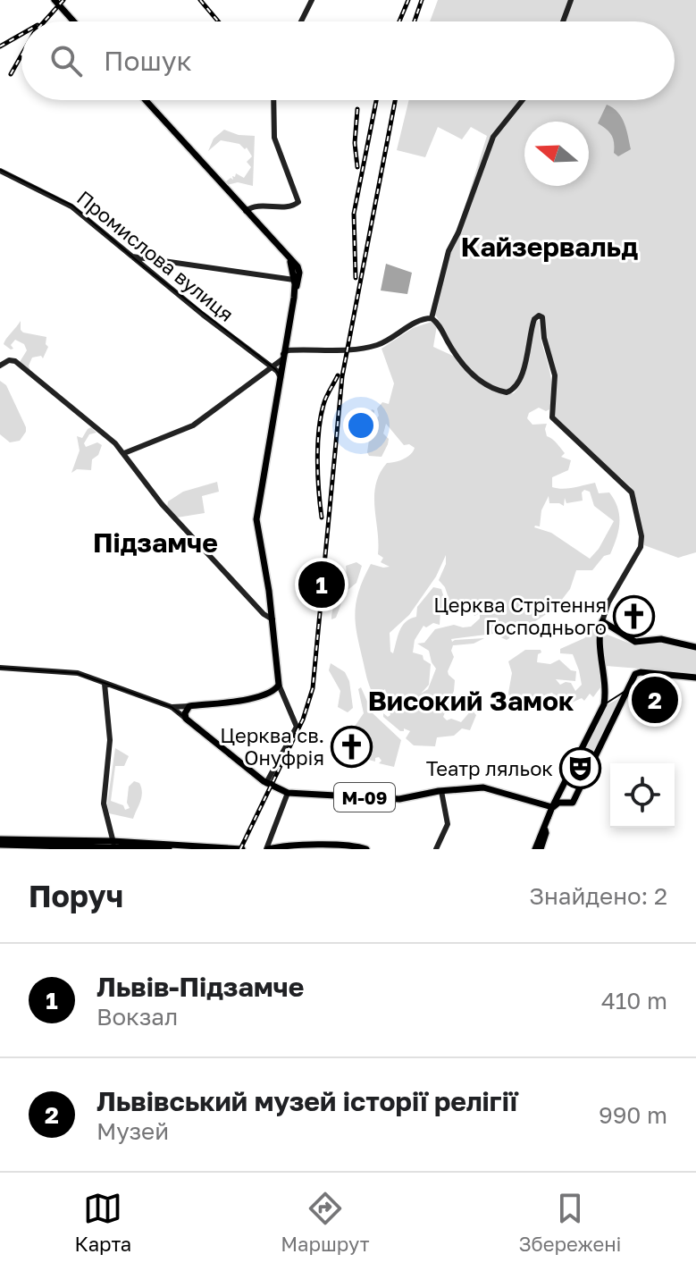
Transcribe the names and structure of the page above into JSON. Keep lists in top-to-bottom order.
{
  "streets": {
    "main road": ["М-09"],
    "street": ["Промислова вулиця"]
  },
  "districts": ["Кайзервальд", "Підзамче", "Високий Замок"],
  "places": {
    "church": ["Церква Стрітення Господнього", "Церква св. Онуфрія"],
    "theatre": ["Театр ляльок"]
  },
  "north": "left",
  "page": {
    "search": "Пошук",
    "pins": ["1", "2"],
    "heading": ["Поруч", "Знайдено: 2"],
    "list": [
      {
        "mark": "1",
        "name": "Львів-Підзамче",
        "note": "Вокзал",
        "value": "410 m"
      },
      {
        "mark": "2",
        "name": "Львівський музей історії релігії",
        "note": "Музей",
        "value": "990 m"
      }
    ],
    "nav": ["Карта", "Маршрут", "Збережені"]
  }
}
